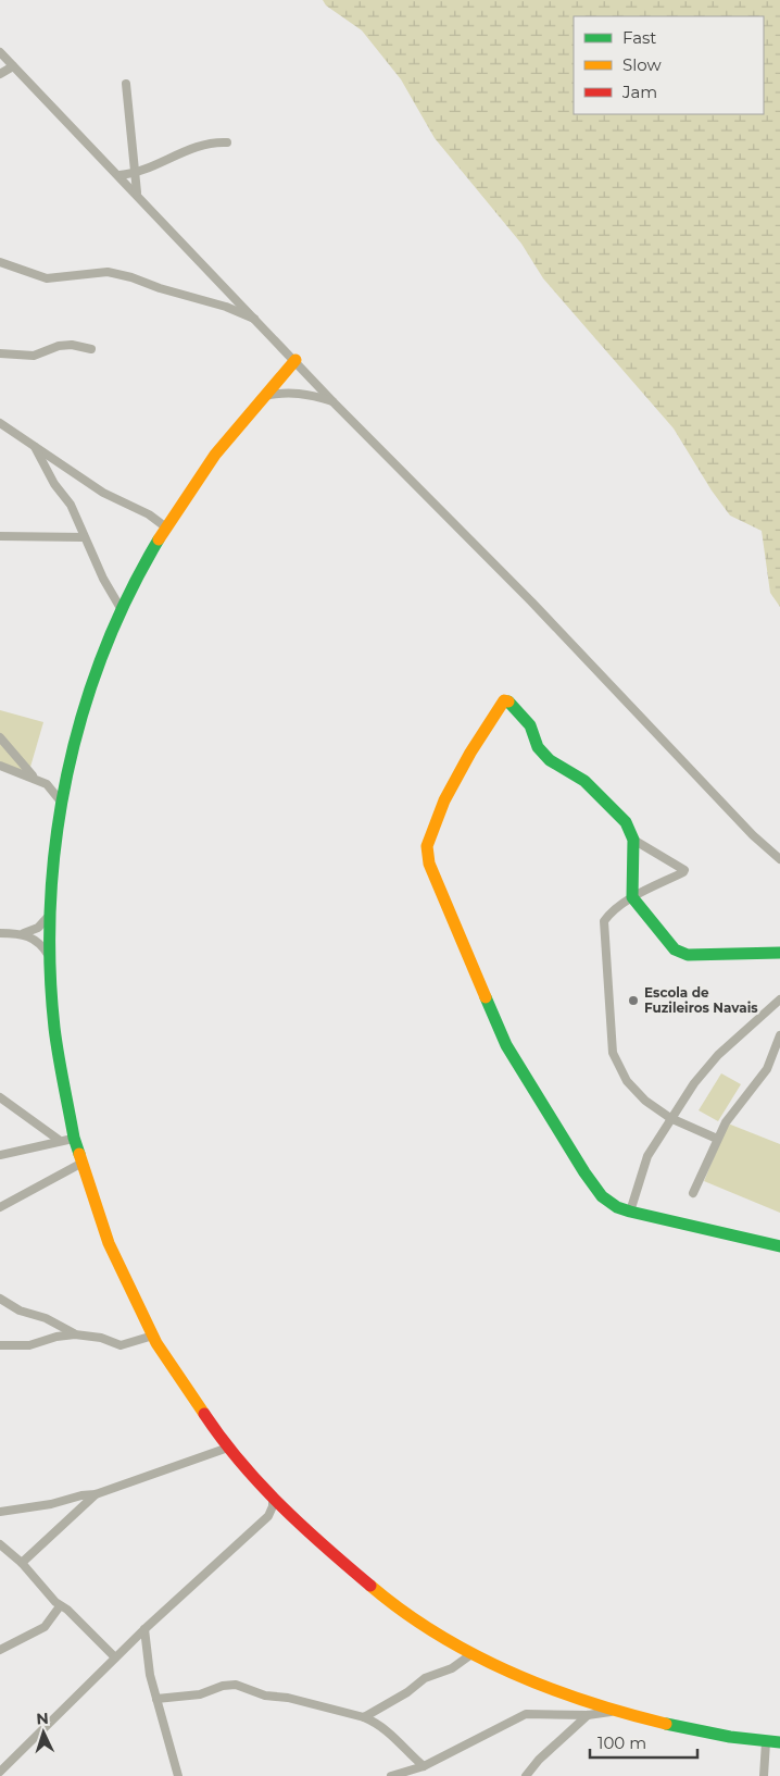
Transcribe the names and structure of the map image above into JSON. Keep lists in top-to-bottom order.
{
  "places": ["Escola de Fuzileiros Navais"],
  "legend": ["Fast", "Slow", "Jam"],
  "scale_bar": "100 m",
  "north": "top"
}
